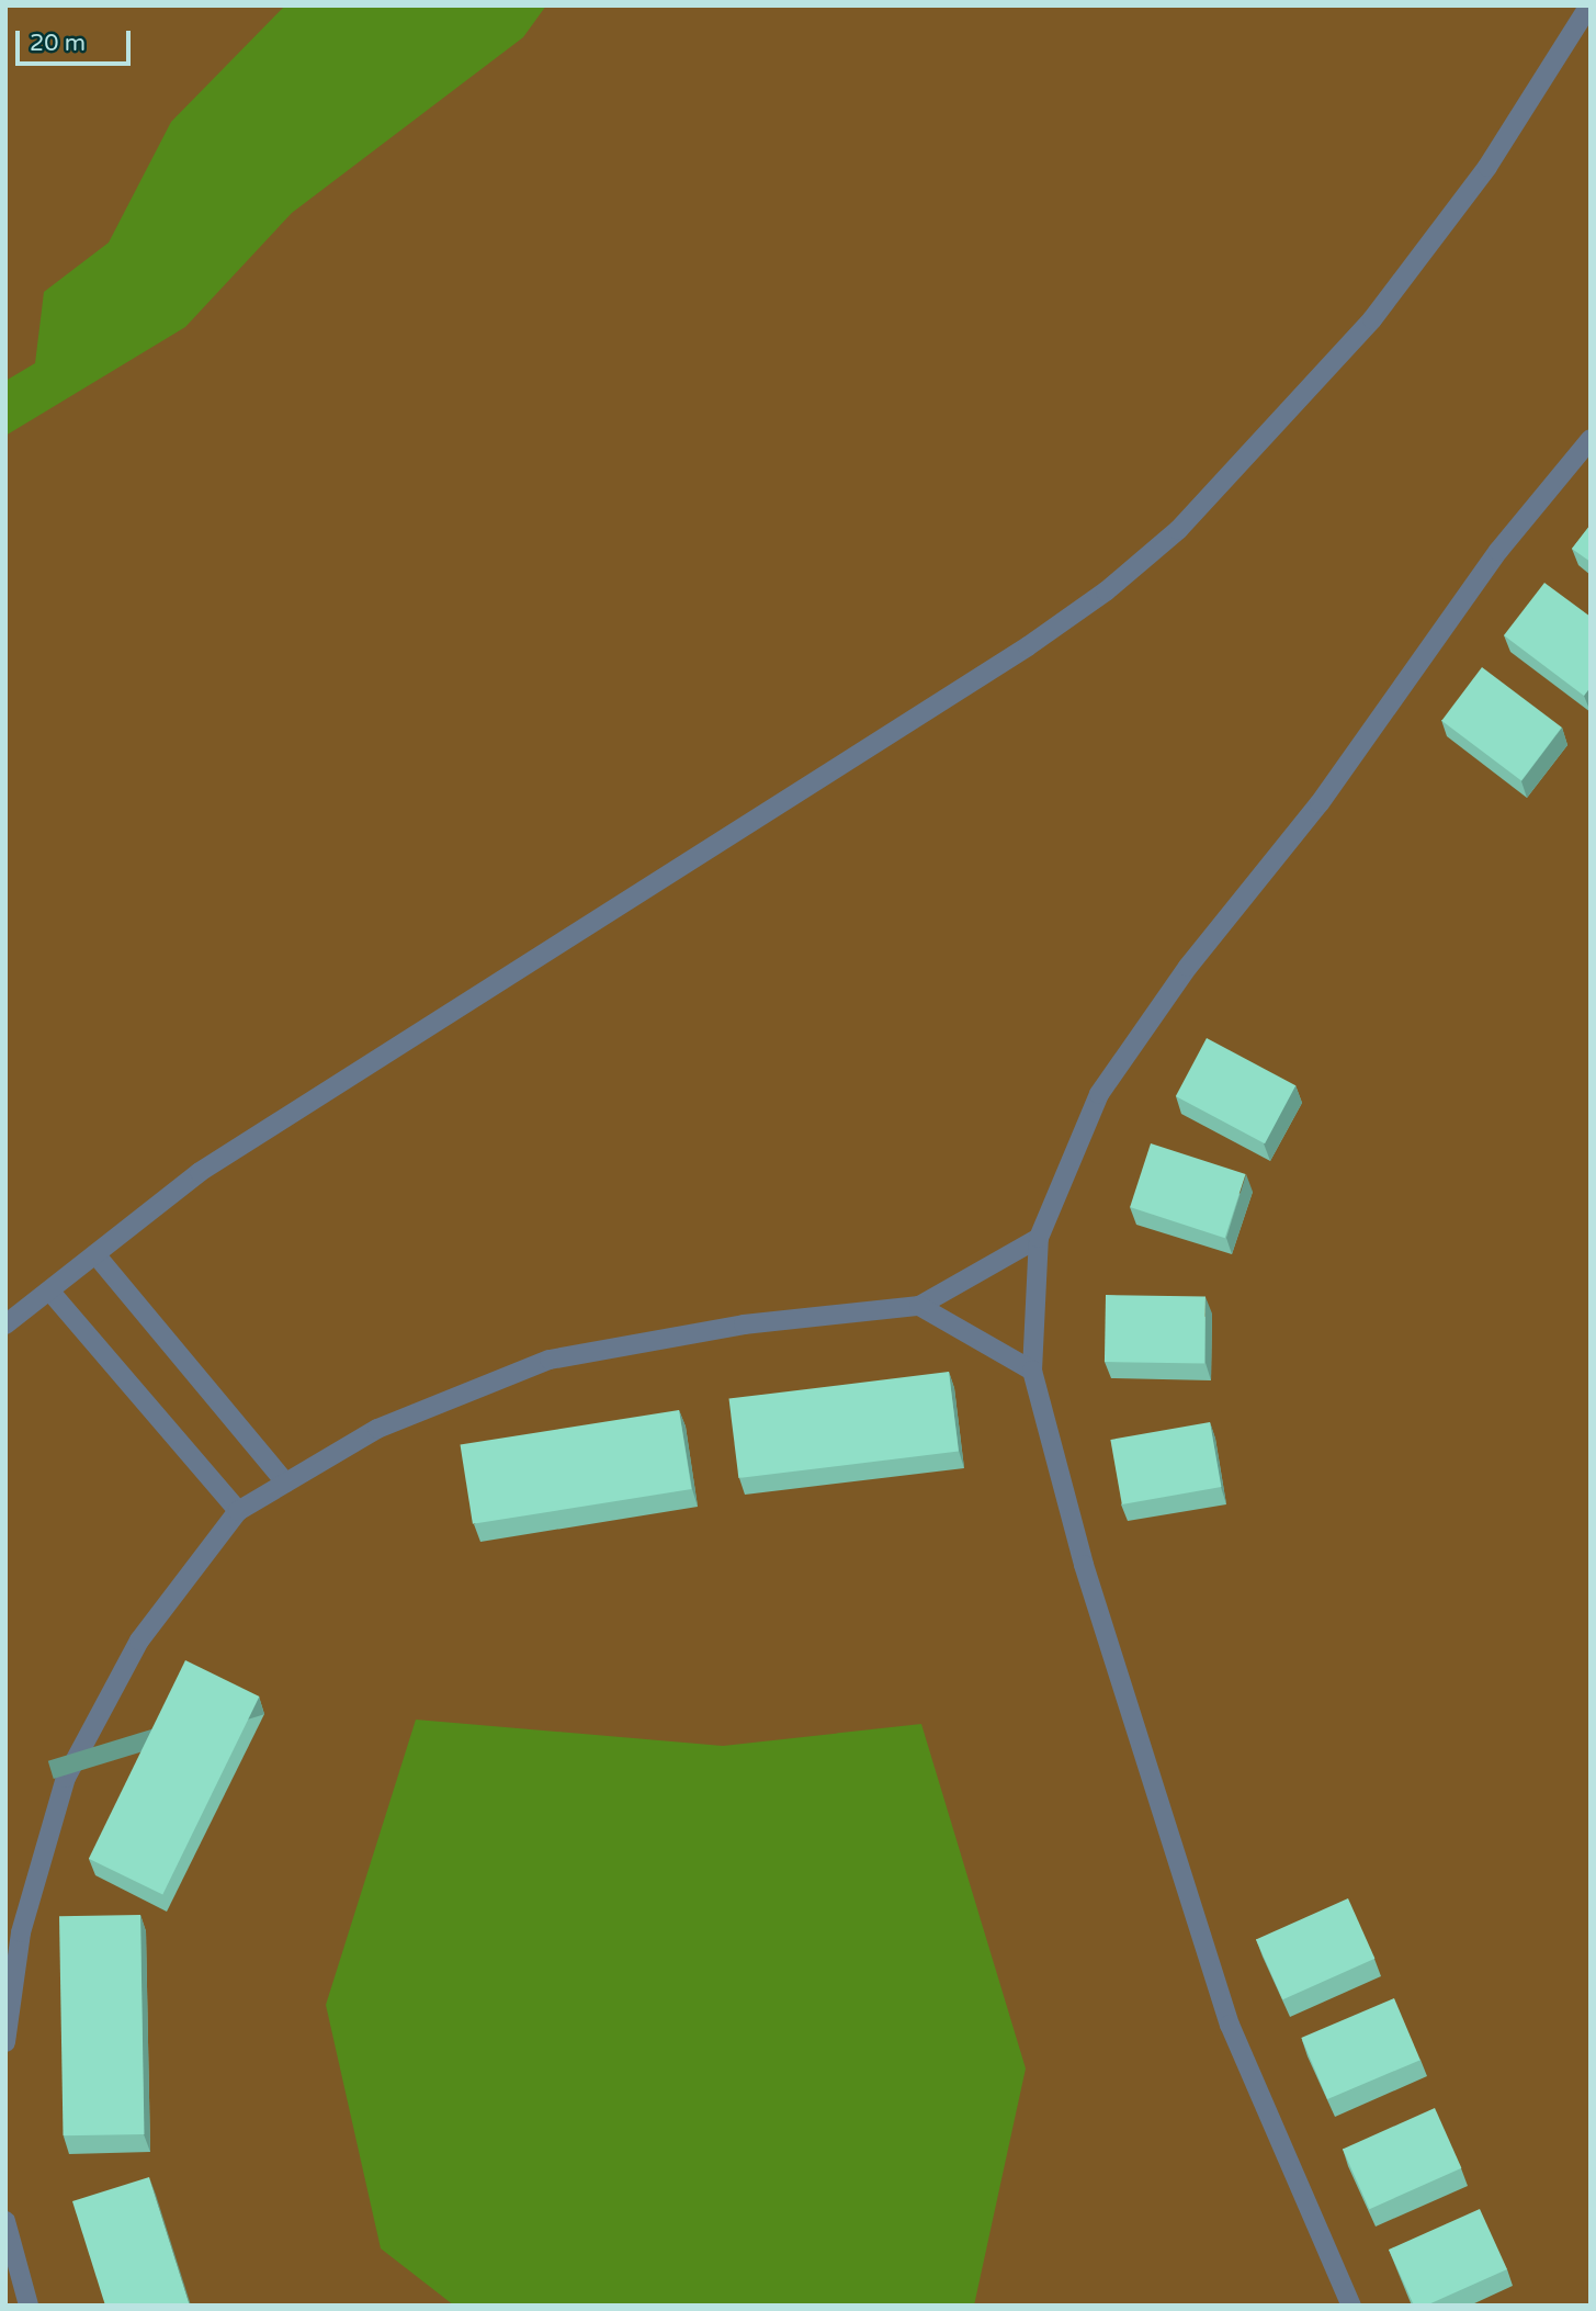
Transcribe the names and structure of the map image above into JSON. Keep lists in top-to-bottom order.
{
  "scale_bar": "20 m"
}
